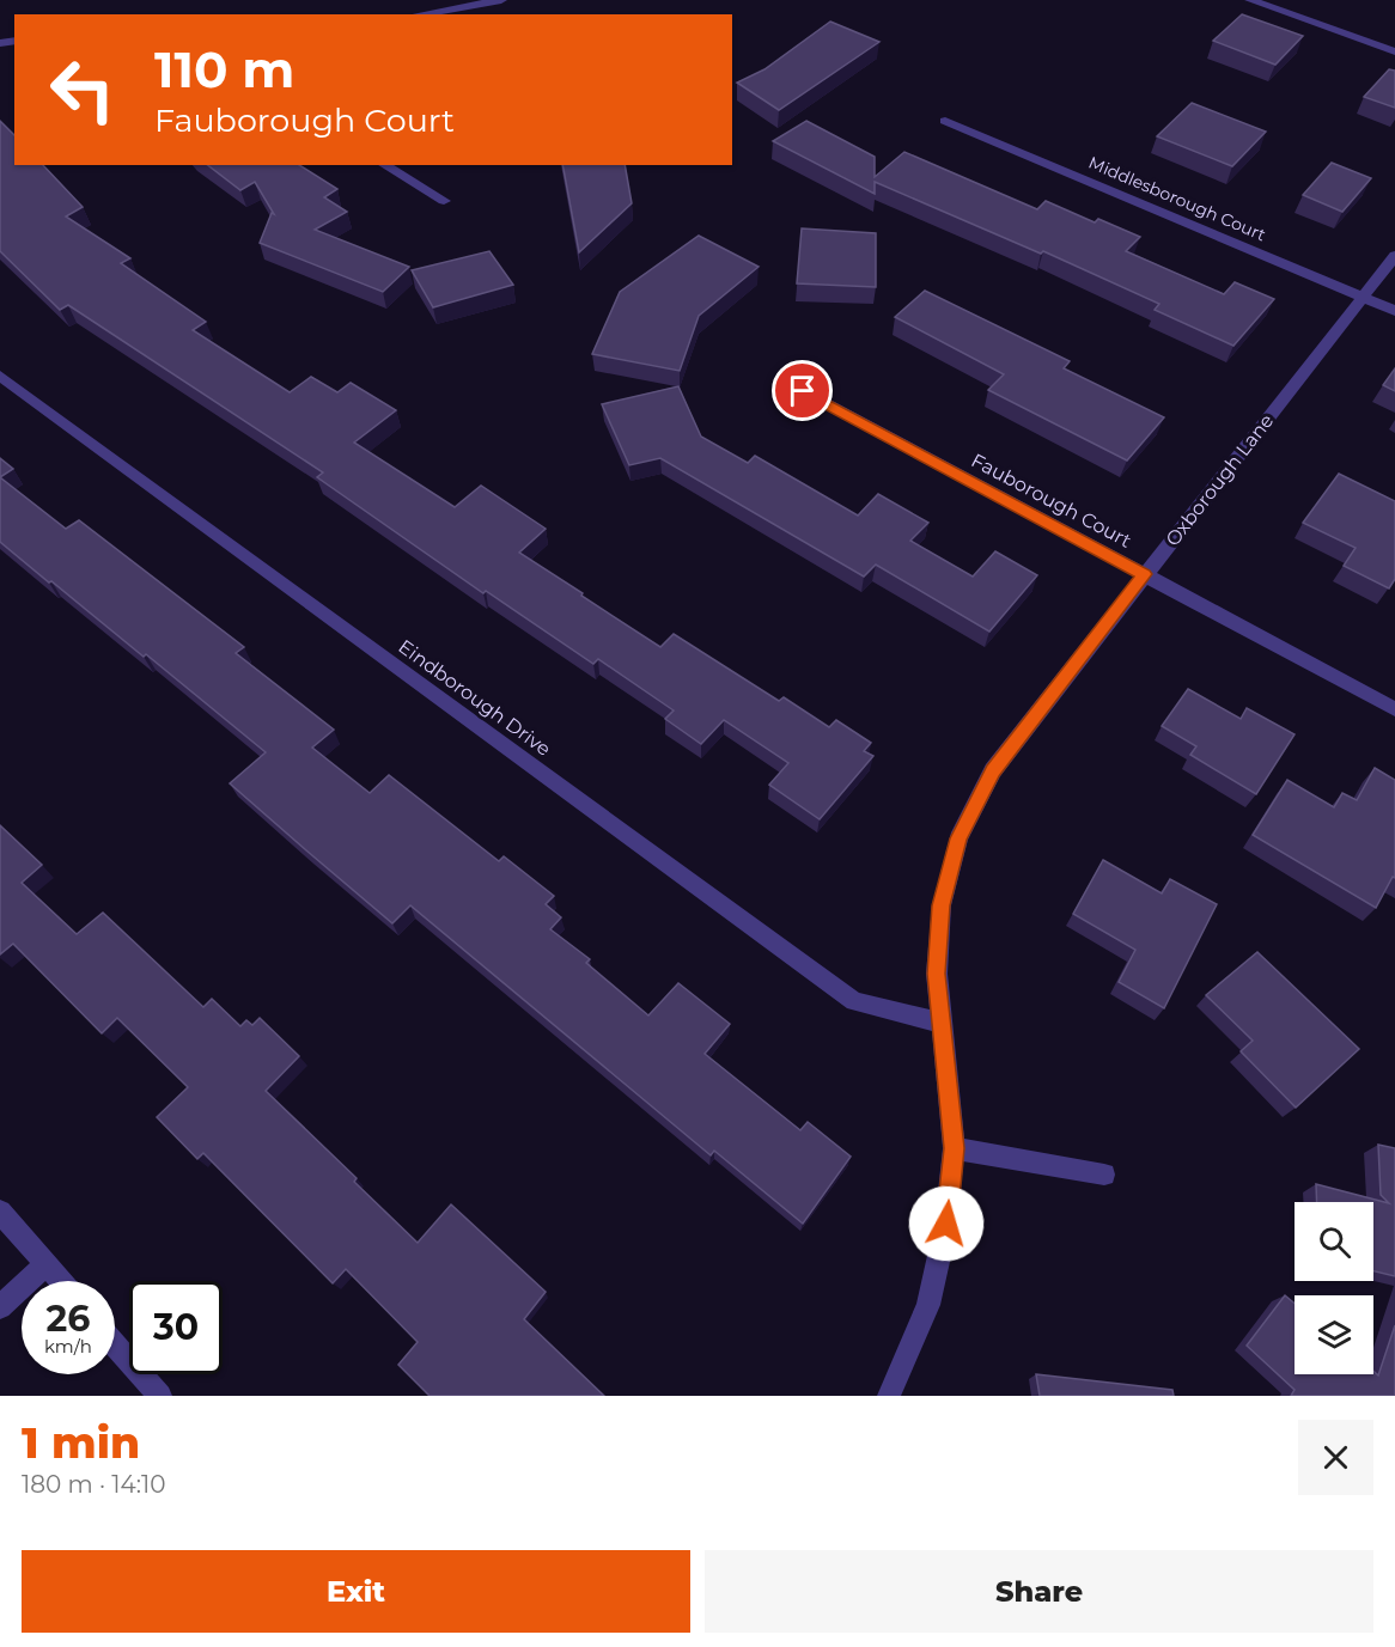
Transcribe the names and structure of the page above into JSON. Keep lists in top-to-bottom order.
{
  "streets": {
    "street": [
      "Middlesborough Court",
      "Oxborough Lane",
      "Fauborough Court",
      "Eindborough Drive"
    ]
  },
  "crossings": [
    ["Middlesborough Court", "Oxborough Lane"],
    ["Oxborough Lane", "Fauborough Court"],
    ["Oxborough Lane", "Eindborough Drive"]
  ],
  "page": {
    "turn": ["110 m", "Fauborough Court"],
    "speed": "26 km/h",
    "limit": "30",
    "heading": ["1 min", "180 m · 14:10"],
    "buttons": ["Exit", "Share"]
  }
}
